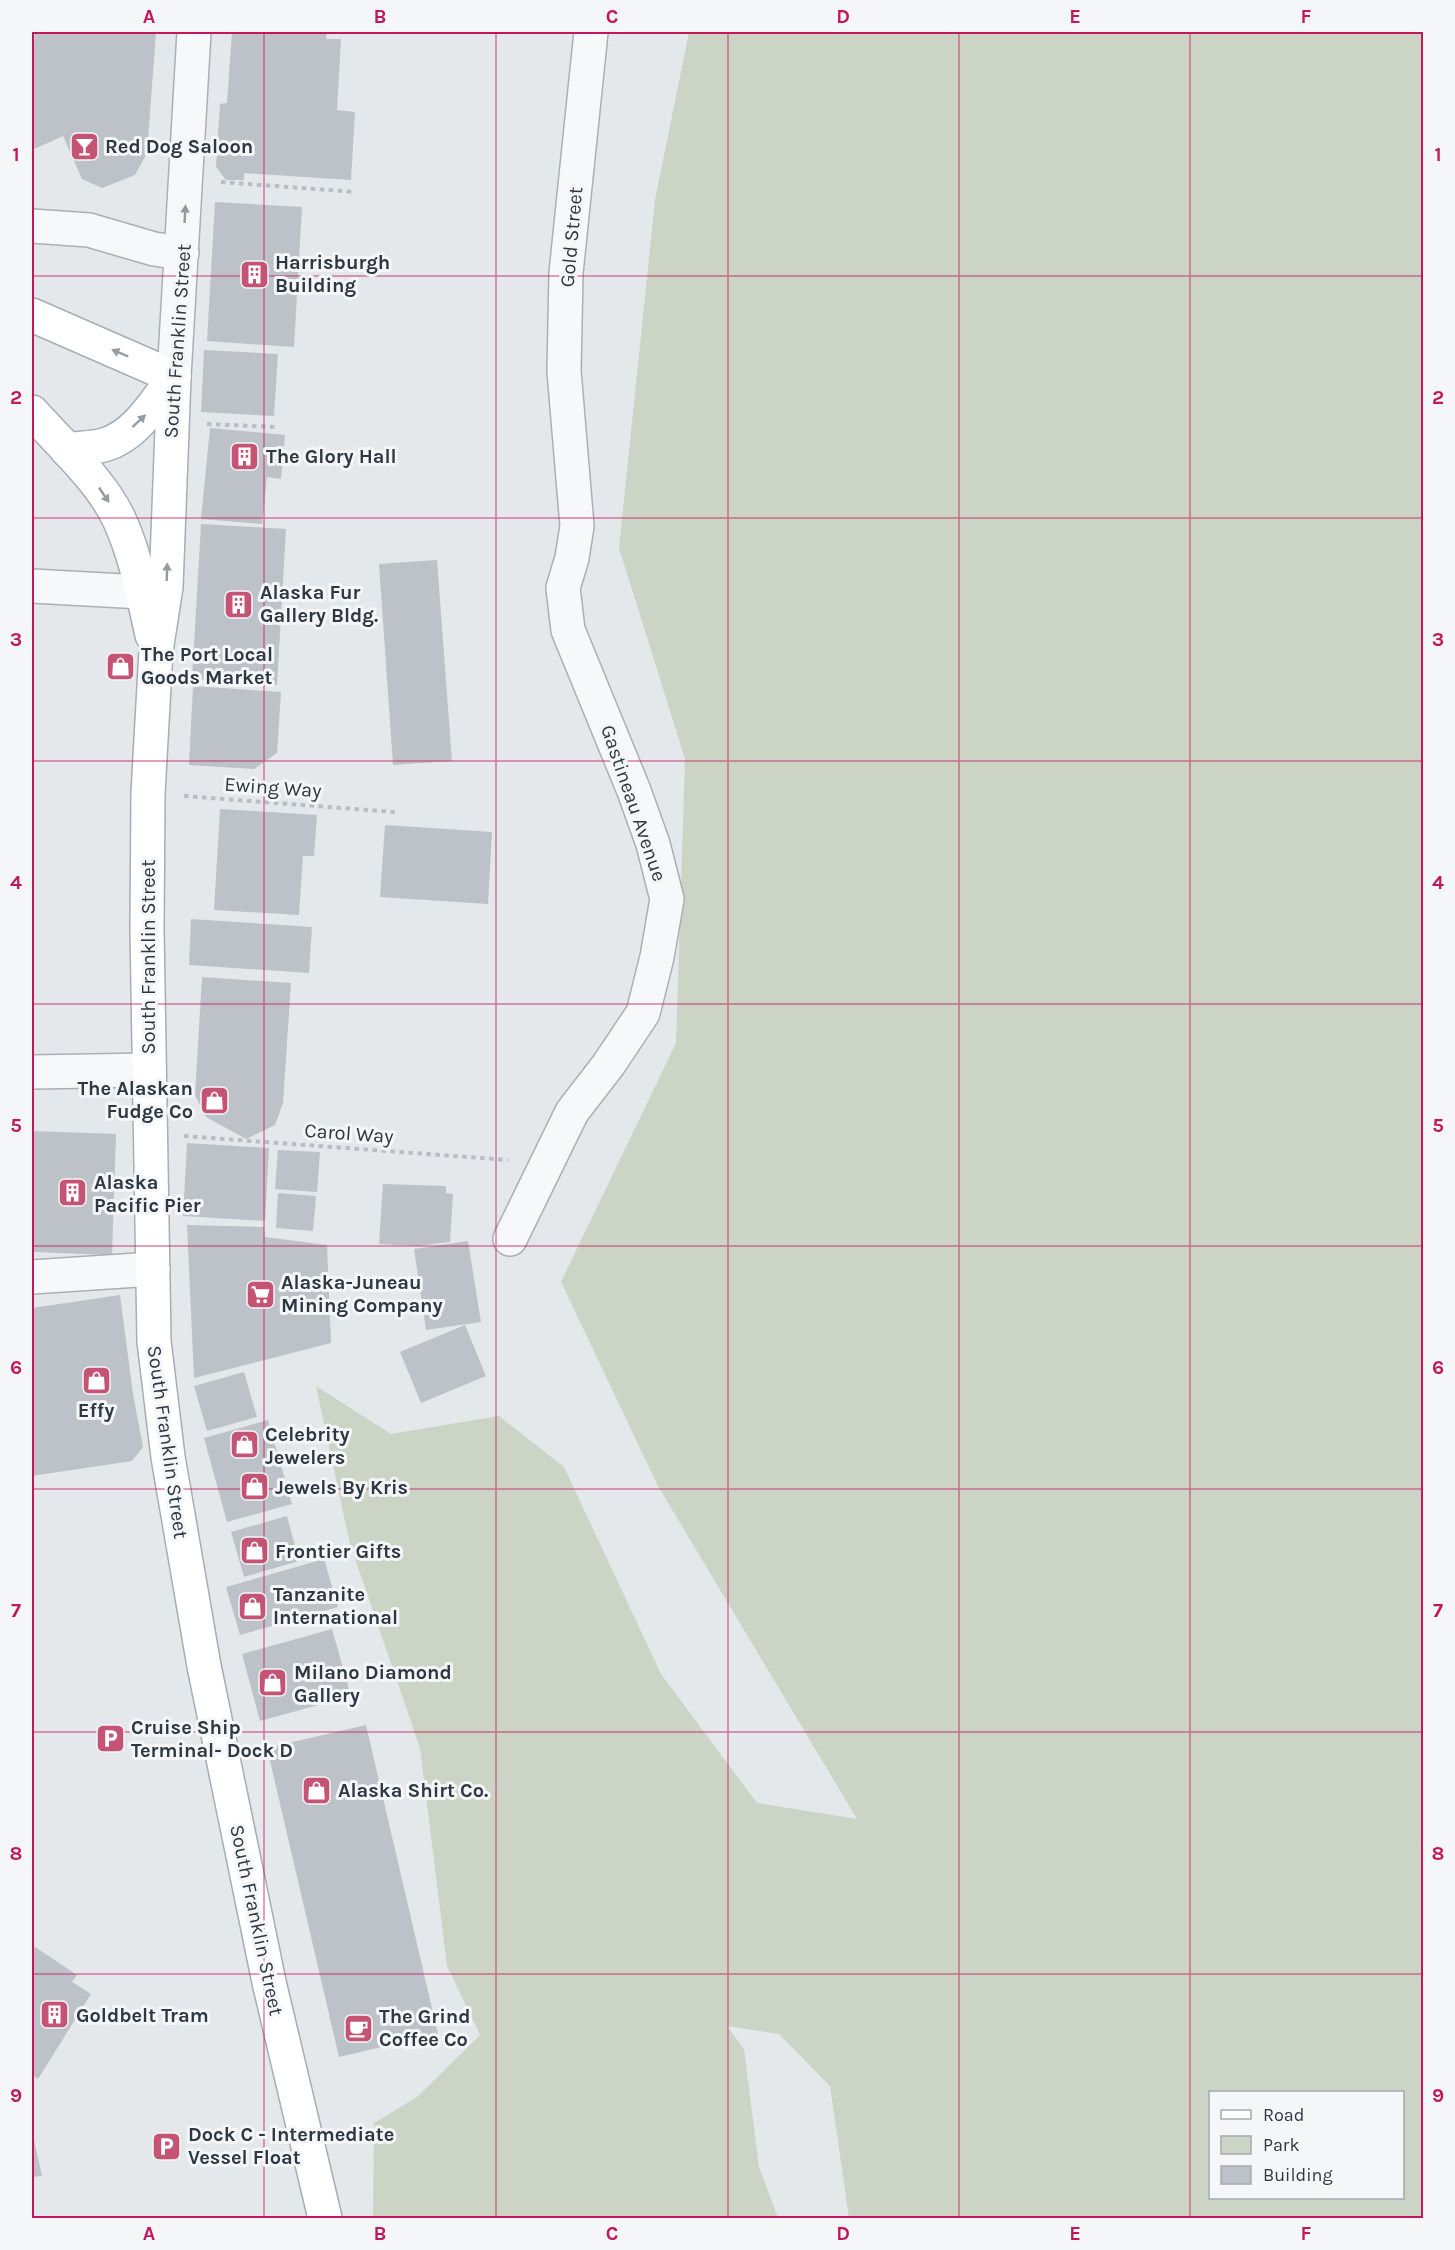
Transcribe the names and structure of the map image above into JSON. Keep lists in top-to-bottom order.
{
  "streets": {
    "main road": ["South Franklin Street"],
    "street": ["Gold Street", "Gastineau Avenue"],
    "path": ["Ewing Way", "Carol Way"]
  },
  "crossings": [
    ["Gold Street", "Gastineau Avenue"],
    ["South Franklin Street", "Ewing Way"],
    ["South Franklin Street", "Carol Way"],
    ["Gastineau Avenue", "Carol Way"]
  ],
  "places": {
    "bar": ["Red Dog Saloon"],
    "building": [
      "Harrisburgh Building",
      "The Glory Hall",
      "Alaska Fur Gallery Bldg.",
      "Alaska Pacific Pier",
      "Goldbelt Tram"
    ],
    "shop": [
      "The Port Local Goods Market",
      "The Alaskan Fudge Co",
      "Effy",
      "Celebrity Jewelers",
      "Jewels By Kris",
      "Frontier Gifts",
      "Tanzanite International",
      "Milano Diamond Gallery",
      "Alaska Shirt Co."
    ],
    "supermarket": ["Alaska-Juneau Mining Company"],
    "parking": ["Cruise Ship Terminal- Dock D", "Dock C - Intermediate Vessel Float"],
    "cafe": ["The Grind Coffee Co"]
  },
  "legend": ["Road", "Park", "Building"],
  "grid": {
    "columns": [
      "A",
      "B",
      "C",
      "D",
      "E",
      "F"
    ],
    "rows": [
      "1",
      "2",
      "3",
      "4",
      "5",
      "6",
      "7",
      "8",
      "9"
    ]
  }
}
